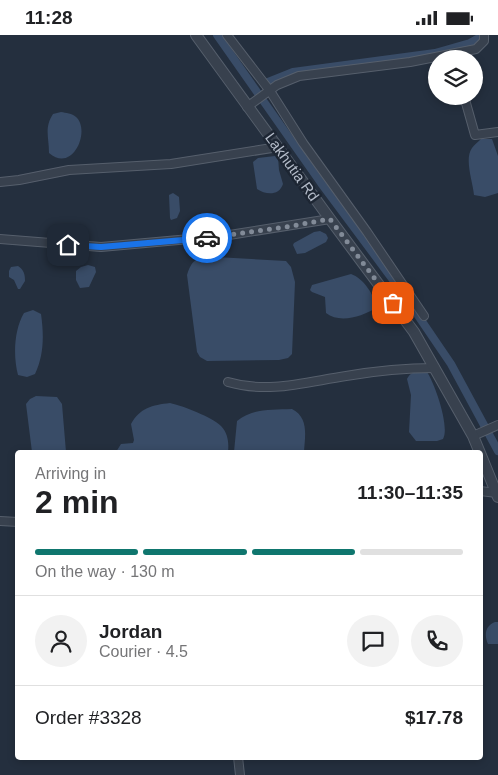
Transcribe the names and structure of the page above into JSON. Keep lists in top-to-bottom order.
{
  "streets": {
    "street": ["Lakhutia Rd"]
  },
  "page": {
    "status": "11:28",
    "heading": ["2 min", "Arriving in", "11:30–11:35"],
    "panel": [
      "Jordan",
      "Courier · 4.5",
      "Order #3328",
      "$17.78"
    ],
    "bar": "On the way · 130 m"
  }
}
